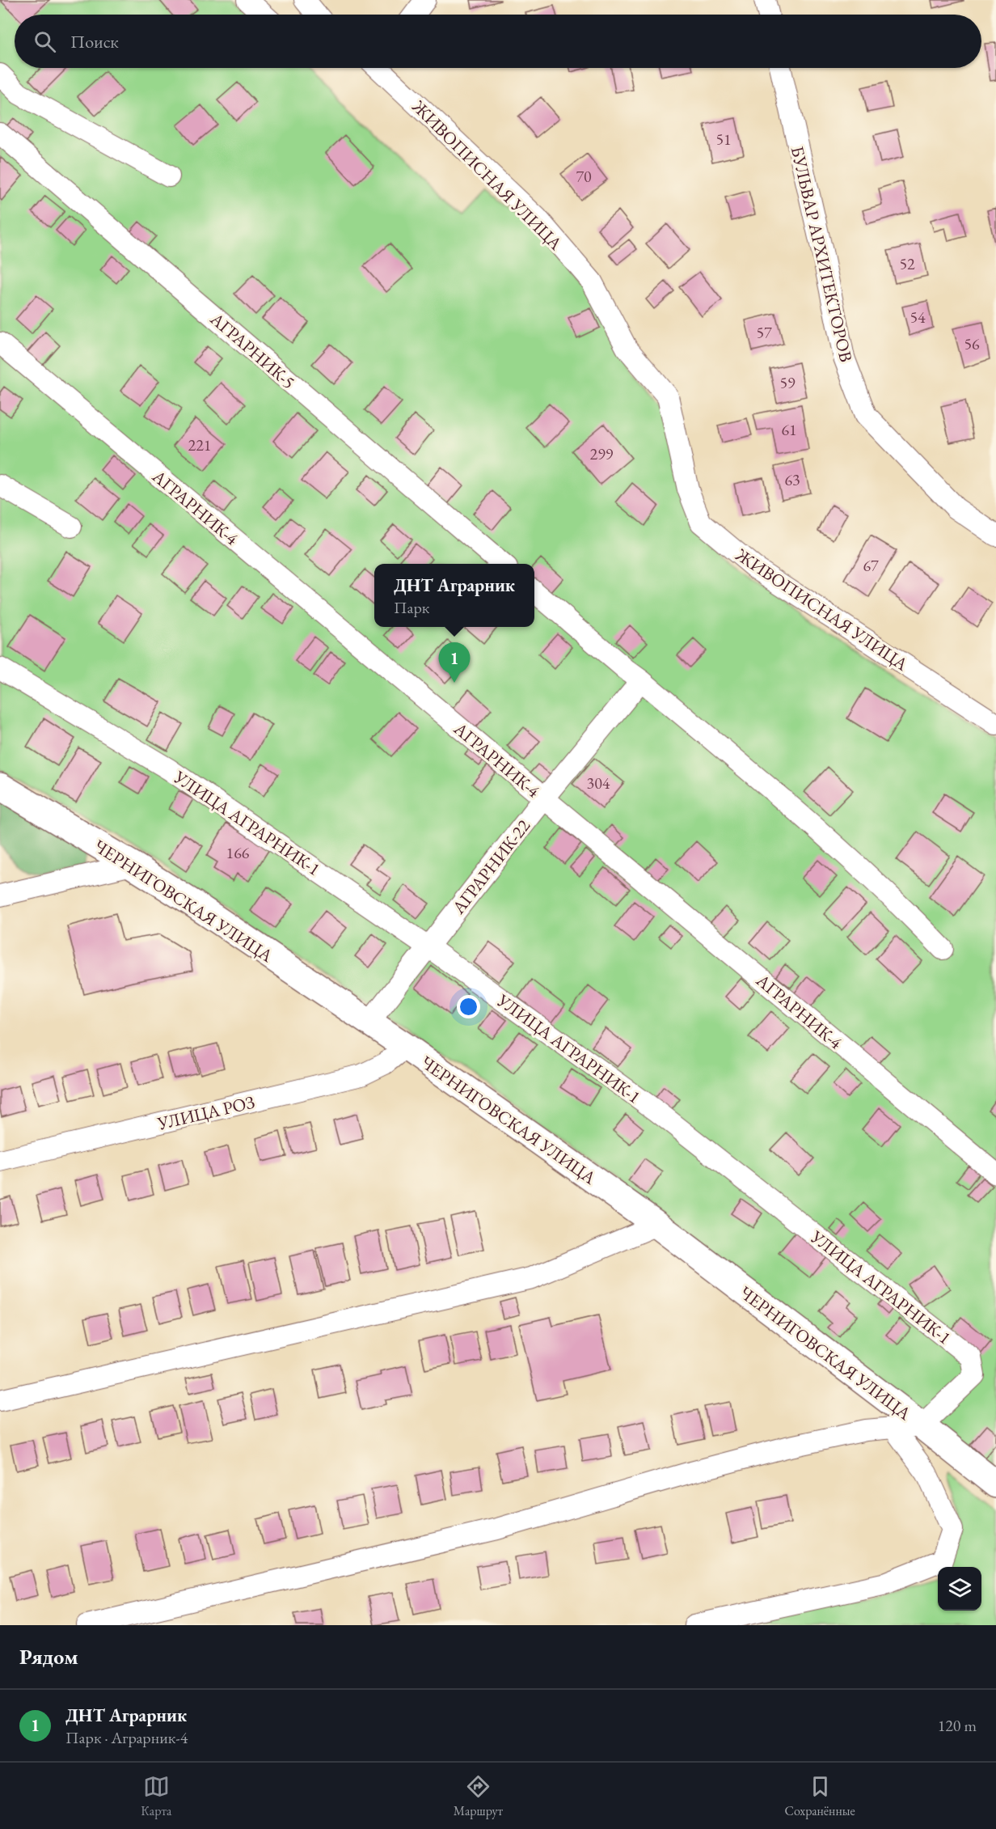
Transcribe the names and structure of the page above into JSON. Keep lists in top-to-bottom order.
{
  "streets": {
    "street": [
      "ЖИВОПИСНАЯ УЛИЦА",
      "БУЛЬВАР АРХИТЕКТОРОВ",
      "АГРАРНИК-5",
      "АГРАРНИК-4",
      "УЛИЦА АГРАРНИК-1",
      "АГРАРНИК-22",
      "ЧЕРНИГОВСКАЯ УЛИЦА",
      "УЛИЦА РОЗ"
    ]
  },
  "crossings": [
    ["АГРАРНИК-4", "АГРАРНИК-22"],
    ["УЛИЦА АГРАРНИК-1", "АГРАРНИК-22"],
    ["УЛИЦА АГРАРНИК-1", "ЧЕРНИГОВСКАЯ УЛИЦА"],
    ["АГРАРНИК-22", "ЧЕРНИГОВСКАЯ УЛИЦА"],
    ["ЧЕРНИГОВСКАЯ УЛИЦА", "УЛИЦА РОЗ"]
  ],
  "house_numbers": [
    "51",
    "70",
    "52",
    "54",
    "57",
    "56",
    "59",
    "61",
    "221",
    "299",
    "63",
    "67",
    "304",
    "166"
  ],
  "page": {
    "search": "Поиск",
    "popup": ["ДНТ Аграрник", "Парк"],
    "pins": "1",
    "heading": "Рядом",
    "list": [
      {
        "mark": "1",
        "name": "ДНТ Аграрник",
        "note": "Парк · Аграрник-4",
        "value": "120 m"
      }
    ],
    "nav": ["Карта", "Маршрут", "Сохранённые"]
  }
}
